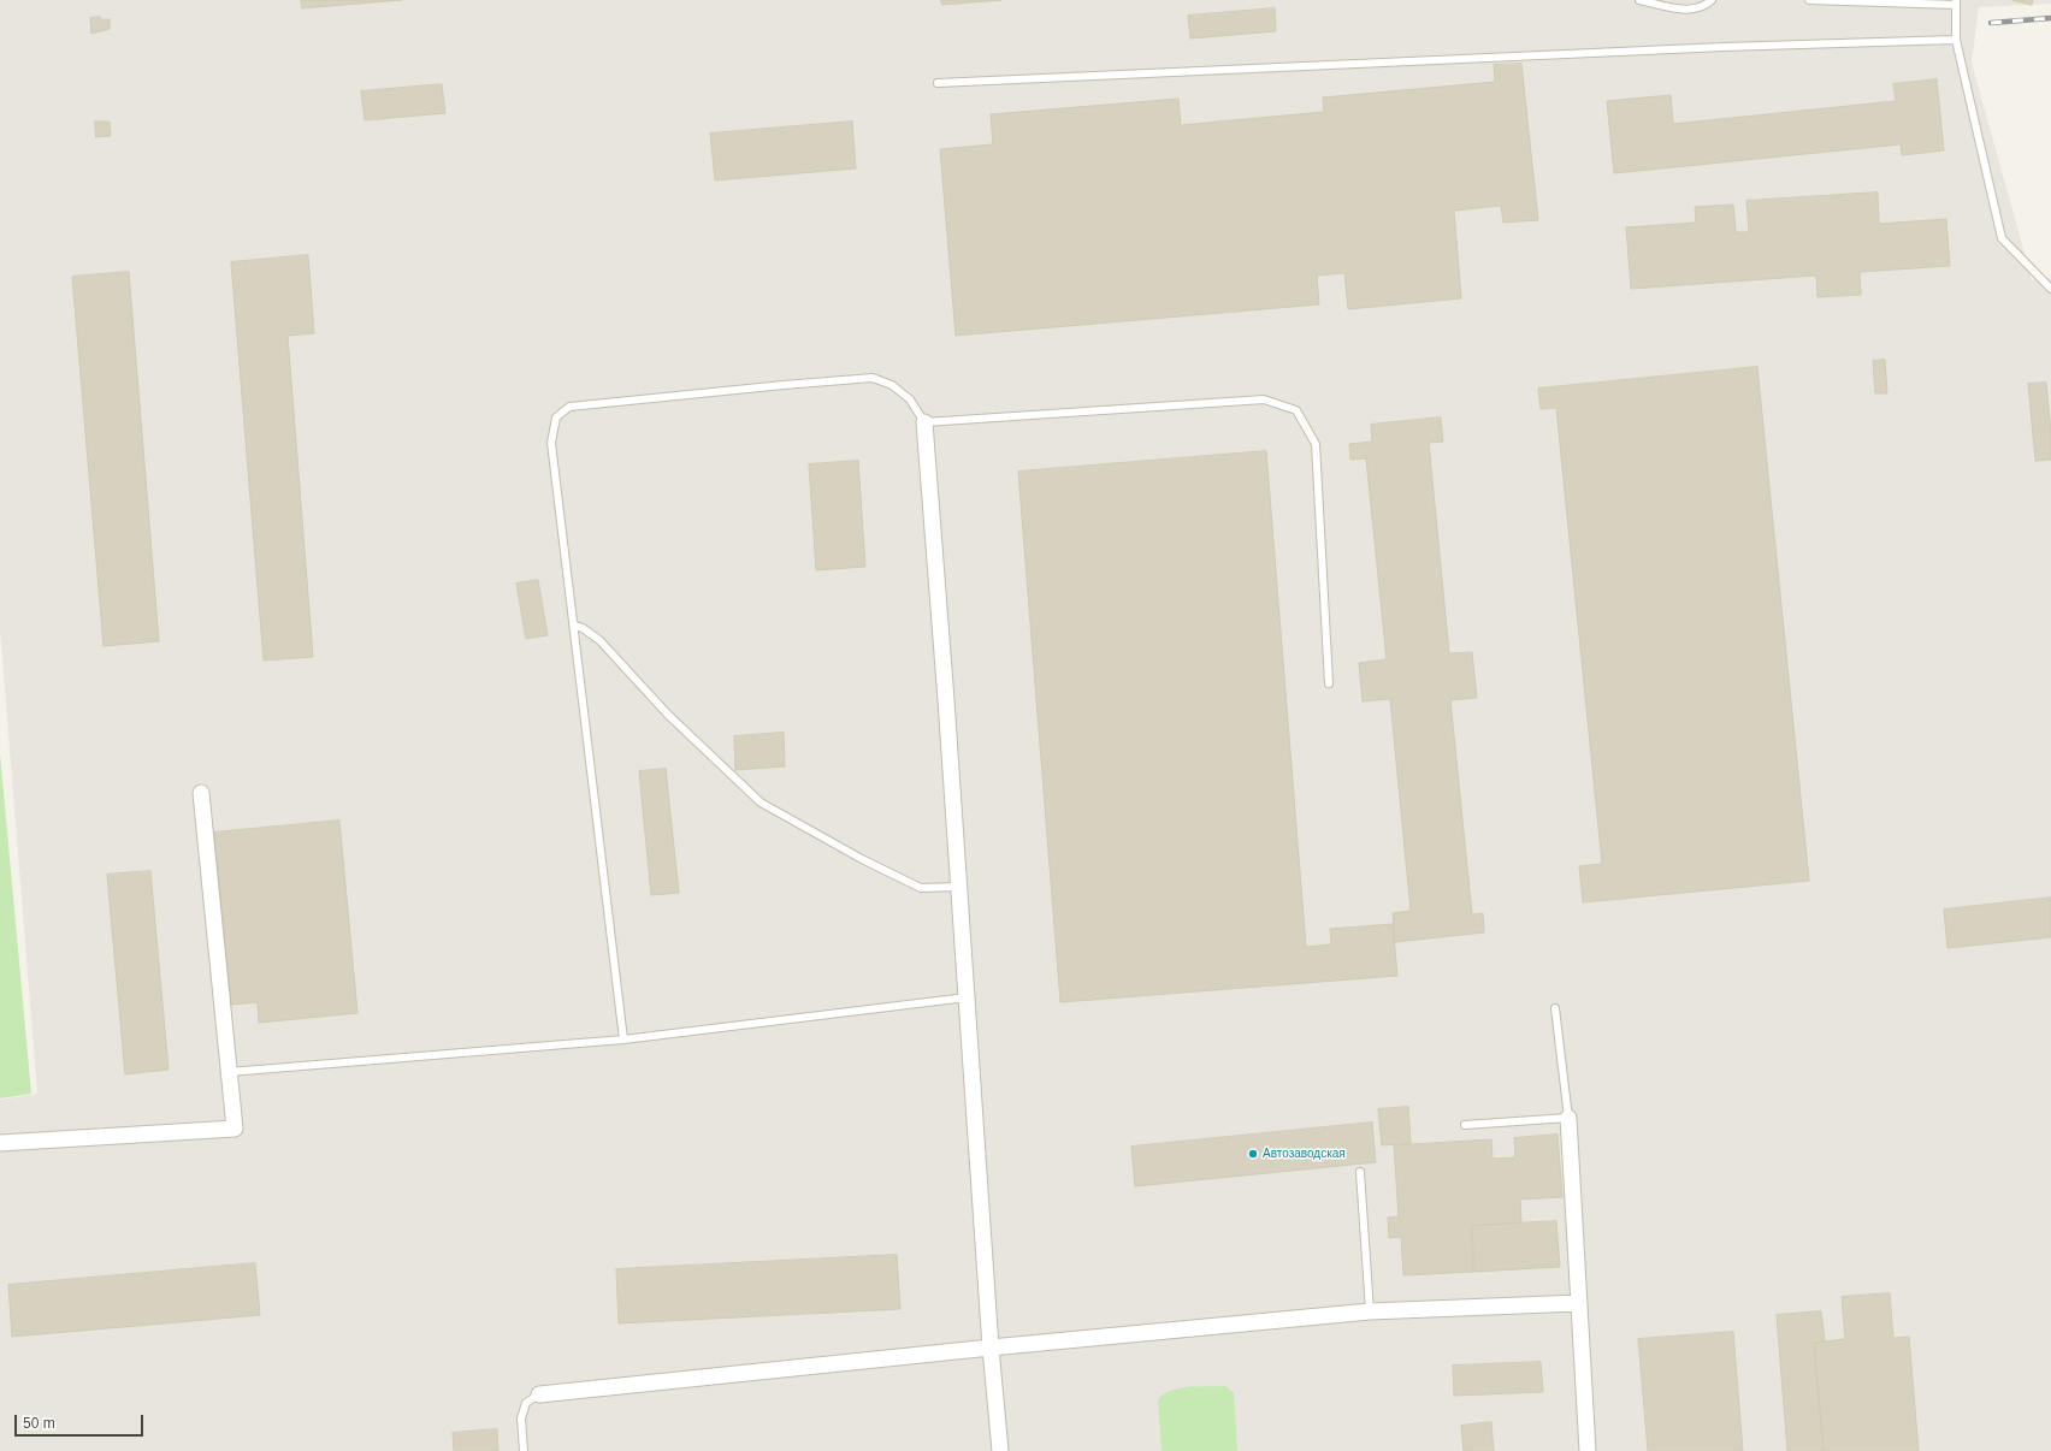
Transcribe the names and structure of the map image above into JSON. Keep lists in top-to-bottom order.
{
  "places": ["Автозаводская"],
  "scale_bar": "50 m"
}
